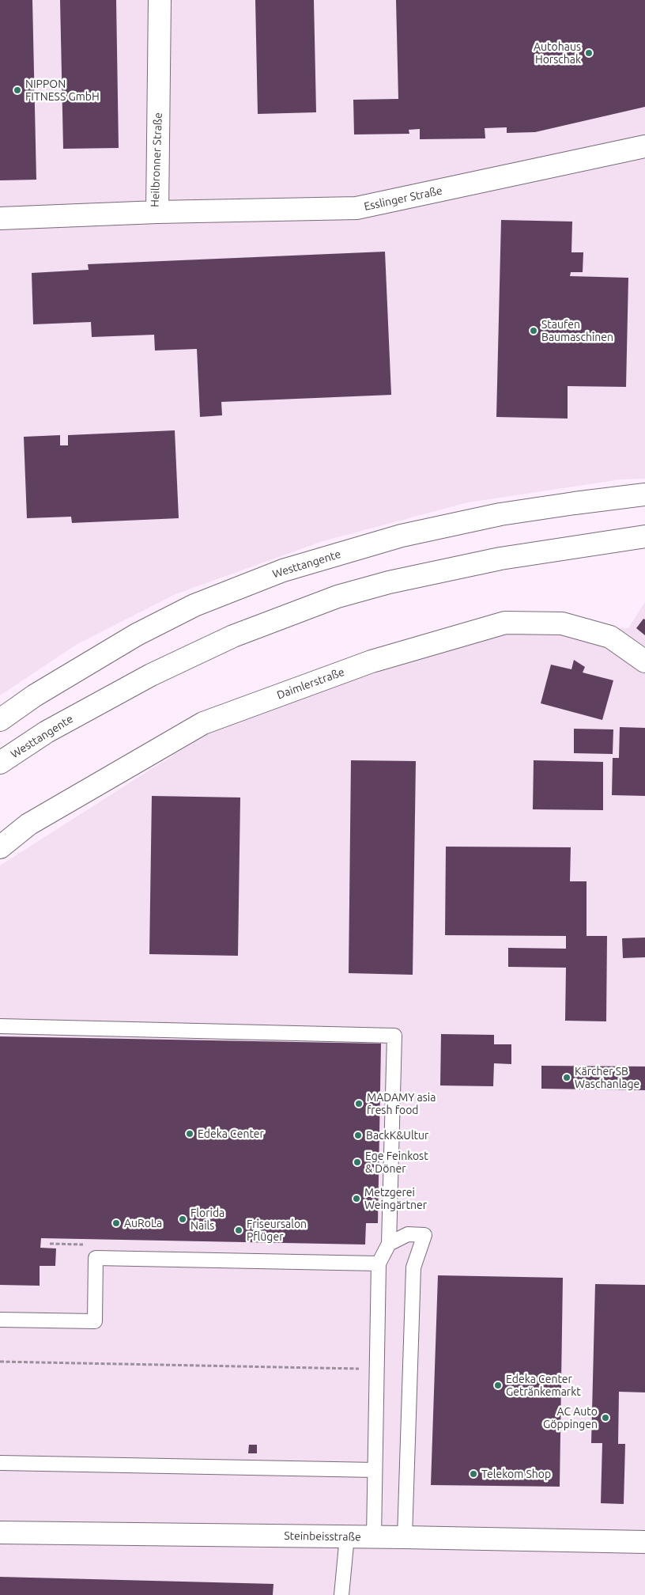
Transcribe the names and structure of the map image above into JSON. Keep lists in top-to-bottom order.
{
  "streets": {
    "street": [
      "Heilbronner Straße",
      "Esslinger Straße",
      "Westtangente",
      "Daimlerstraße",
      "Steinbeisstraße"
    ]
  },
  "crossings": [
    ["Heilbronner Straße", "Esslinger Straße"]
  ],
  "places": [
    "Autohaus Horschak",
    "NIPPON FITNESS GmbH",
    "Staufen Baumaschinen",
    "Kärcher SB Waschanlage",
    "MADAMY asia fresh food",
    "Edeka Center",
    "BackK&Ultur",
    "Ege Feinkost & Döner",
    "Metzgerei Weingärtner",
    "Florida Nails",
    "AuRoLa",
    "Friseursalon Pflüger",
    "Edeka Center Getränkemarkt",
    "AC Auto Göppingen",
    "Telekom Shop"
  ]
}
